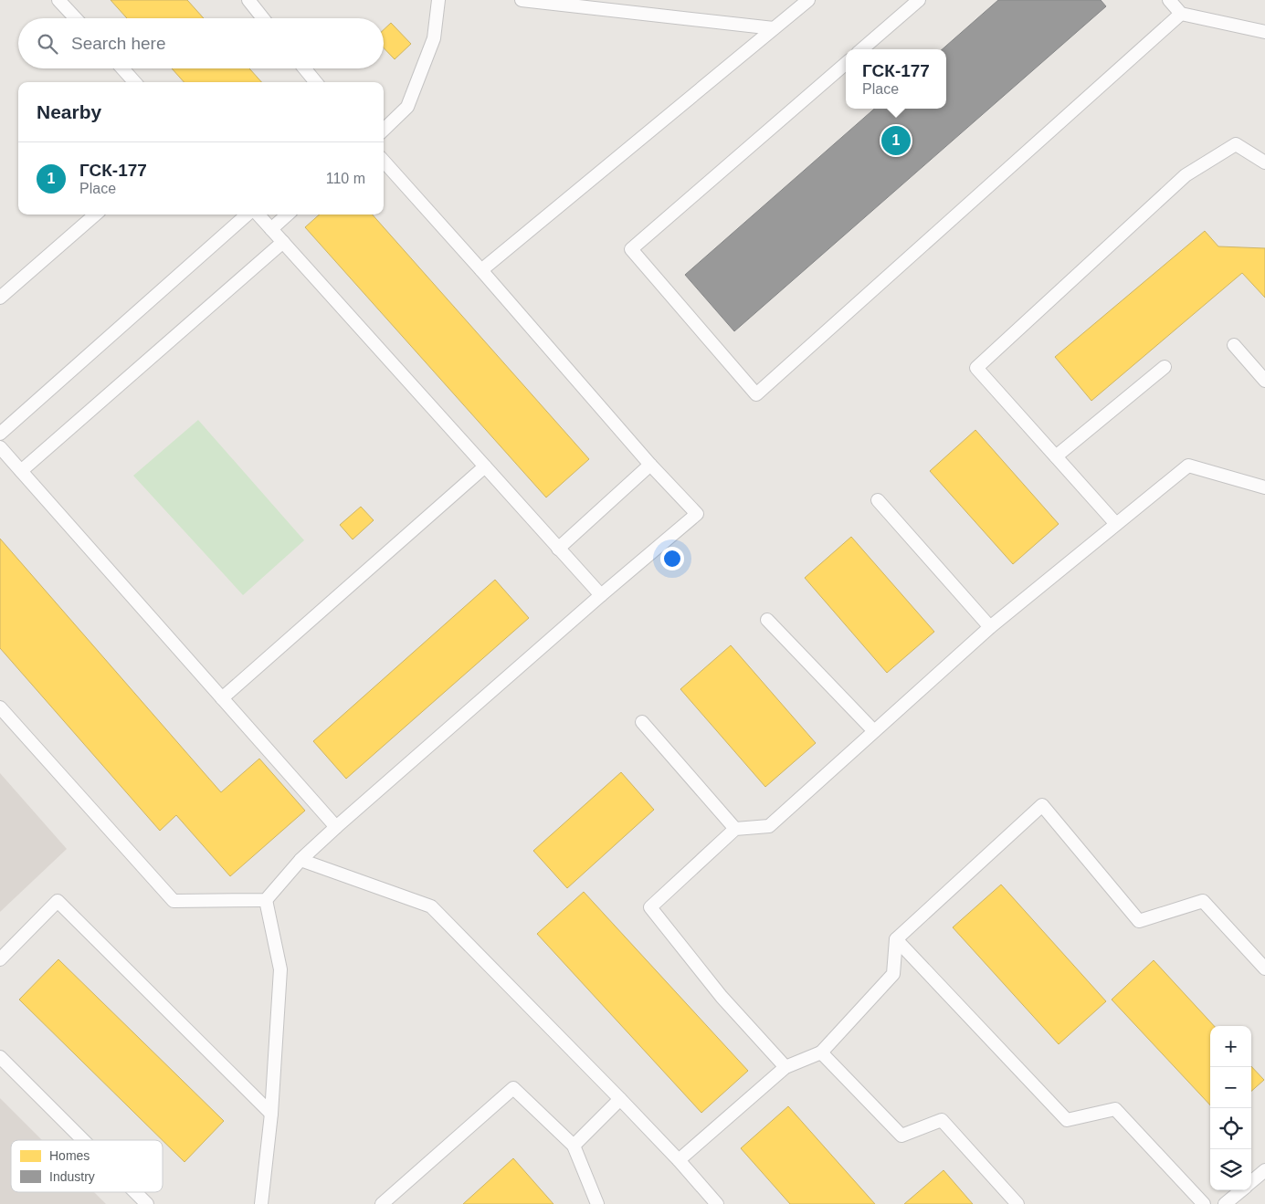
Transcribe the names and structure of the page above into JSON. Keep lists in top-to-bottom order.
{
  "legend": ["Homes", "Industry"],
  "page": {
    "search": "Search here",
    "popup": ["ГСК-177", "Place"],
    "heading": "Nearby",
    "pins": "1",
    "list": [
      {
        "mark": "1",
        "name": "ГСК-177",
        "note": "Place",
        "value": "110 m"
      }
    ],
    "map_buttons": ["+", "−"]
  }
}
